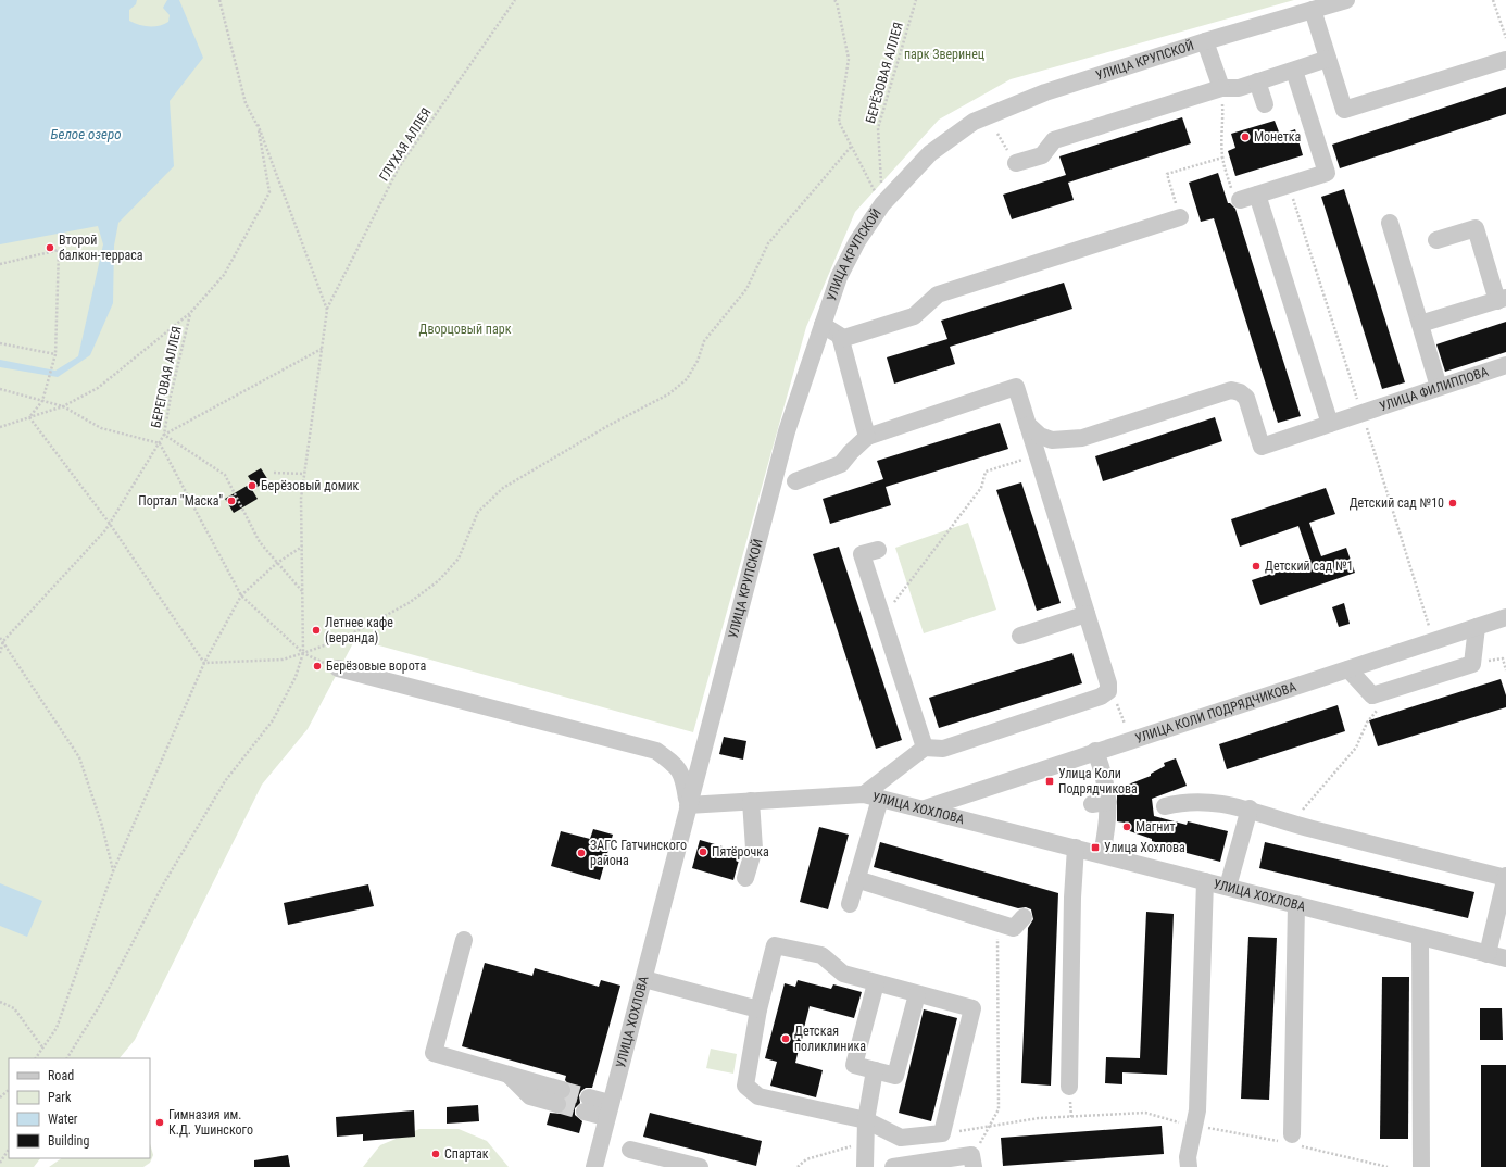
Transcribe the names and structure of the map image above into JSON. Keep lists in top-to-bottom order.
{
  "streets": {
    "street": [
      "УЛИЦА КРУПСКОЙ",
      "УЛИЦА ФИЛИППОВА",
      "УЛИЦА КОЛИ ПОДРЯДЧИКОВА",
      "УЛИЦА ХОХЛОВА"
    ],
    "path": ["БЕРЁЗОВАЯ АЛЛЕЯ", "ГЛУХАЯ АЛЛЕЯ", "БЕРЕГОВАЯ АЛЛЕЯ"]
  },
  "crossings": [
    ["УЛИЦА КРУПСКОЙ", "БЕРЁЗОВАЯ АЛЛЕЯ"],
    ["УЛИЦА КРУПСКОЙ", "УЛИЦА ХОХЛОВА"],
    ["УЛИЦА КОЛИ ПОДРЯДЧИКОВА", "УЛИЦА ХОХЛОВА"]
  ],
  "water": ["Белое озеро"],
  "parks": ["парк Зверинец", "Дворцовый парк"],
  "places": {
    "other": [
      "Монетка",
      "Второй балкон-терраса",
      "Берёзовый домик",
      "Портал \"Маска\"",
      "Детский сад №10",
      "Детский сад №1",
      "Летнее кафе (веранда)",
      "Берёзовые ворота",
      "Магнит",
      "Пятёрочка",
      "ЗАГС Гатчинского района",
      "Детская поликлиника",
      "Гимназия им. К.Д. Ушинского",
      "Спартак"
    ],
    "transit": ["Улица Коли Подрядчикова", "Улица Хохлова"]
  },
  "legend": [
    "Road",
    "Park",
    "Water",
    "Building"
  ]
}
